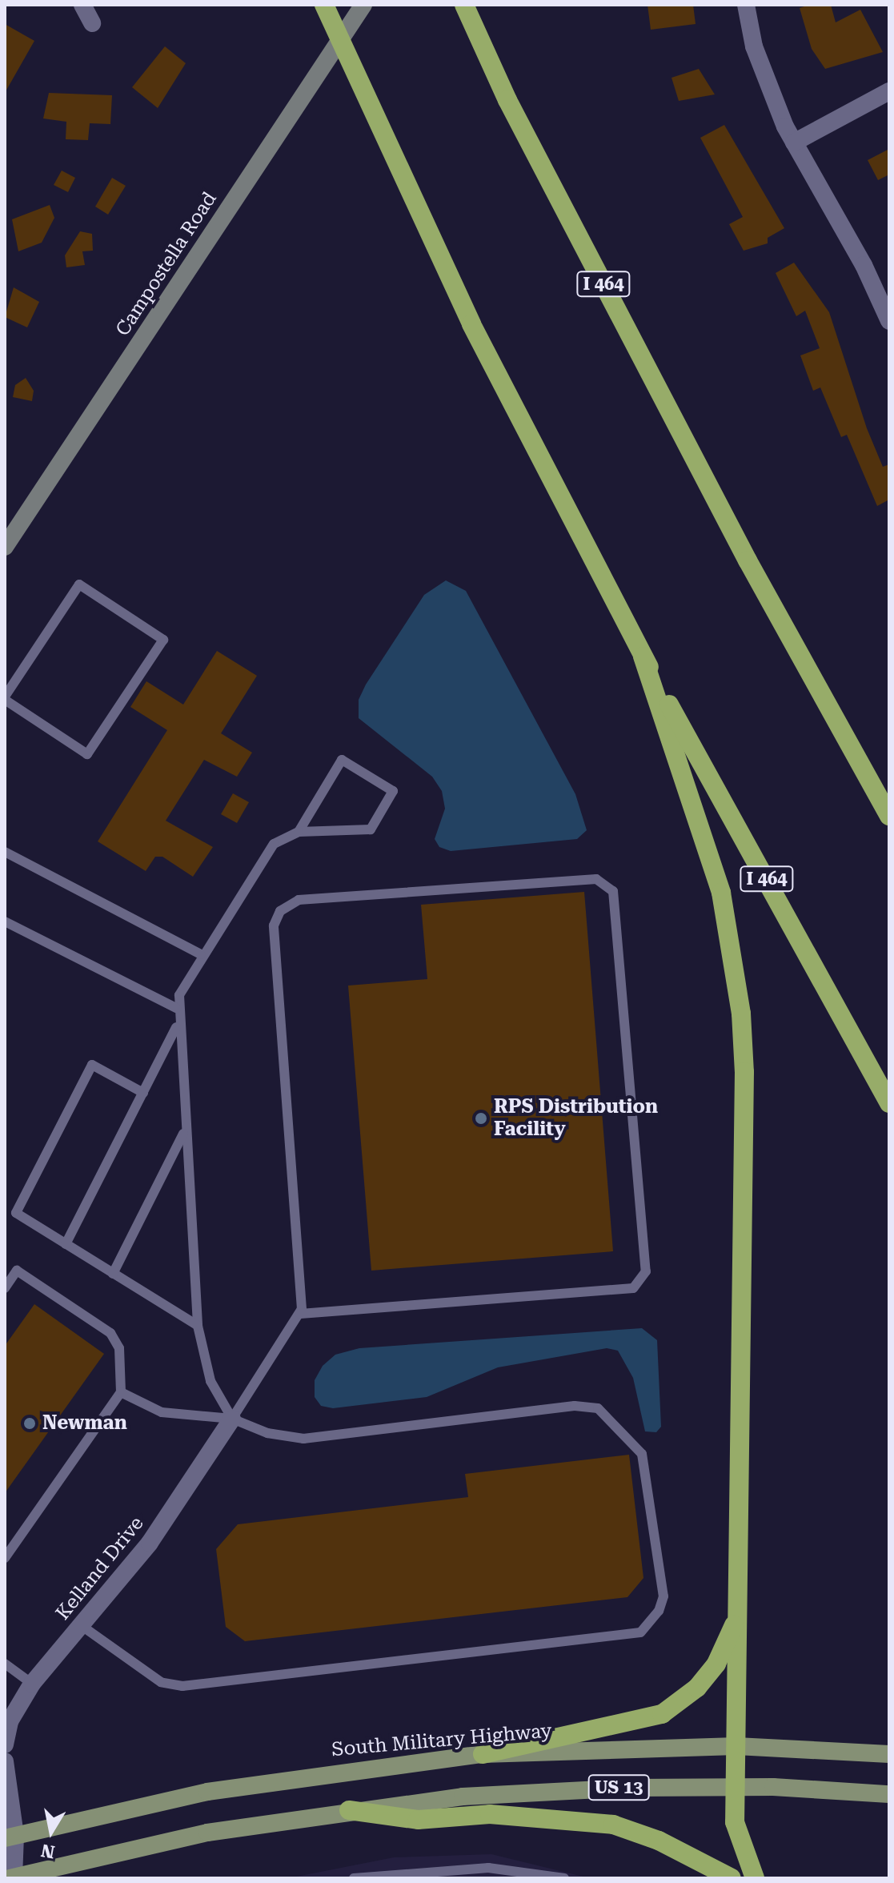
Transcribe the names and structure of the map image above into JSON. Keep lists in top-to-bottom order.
{
  "streets": {
    "highway": ["I 464"],
    "main road": ["Campostella Road", "South Military Highway", "US 13"],
    "street": ["Kelland Drive"]
  },
  "places": ["RPS Distribution Facility", "Newman"],
  "north": "bottom"
}
